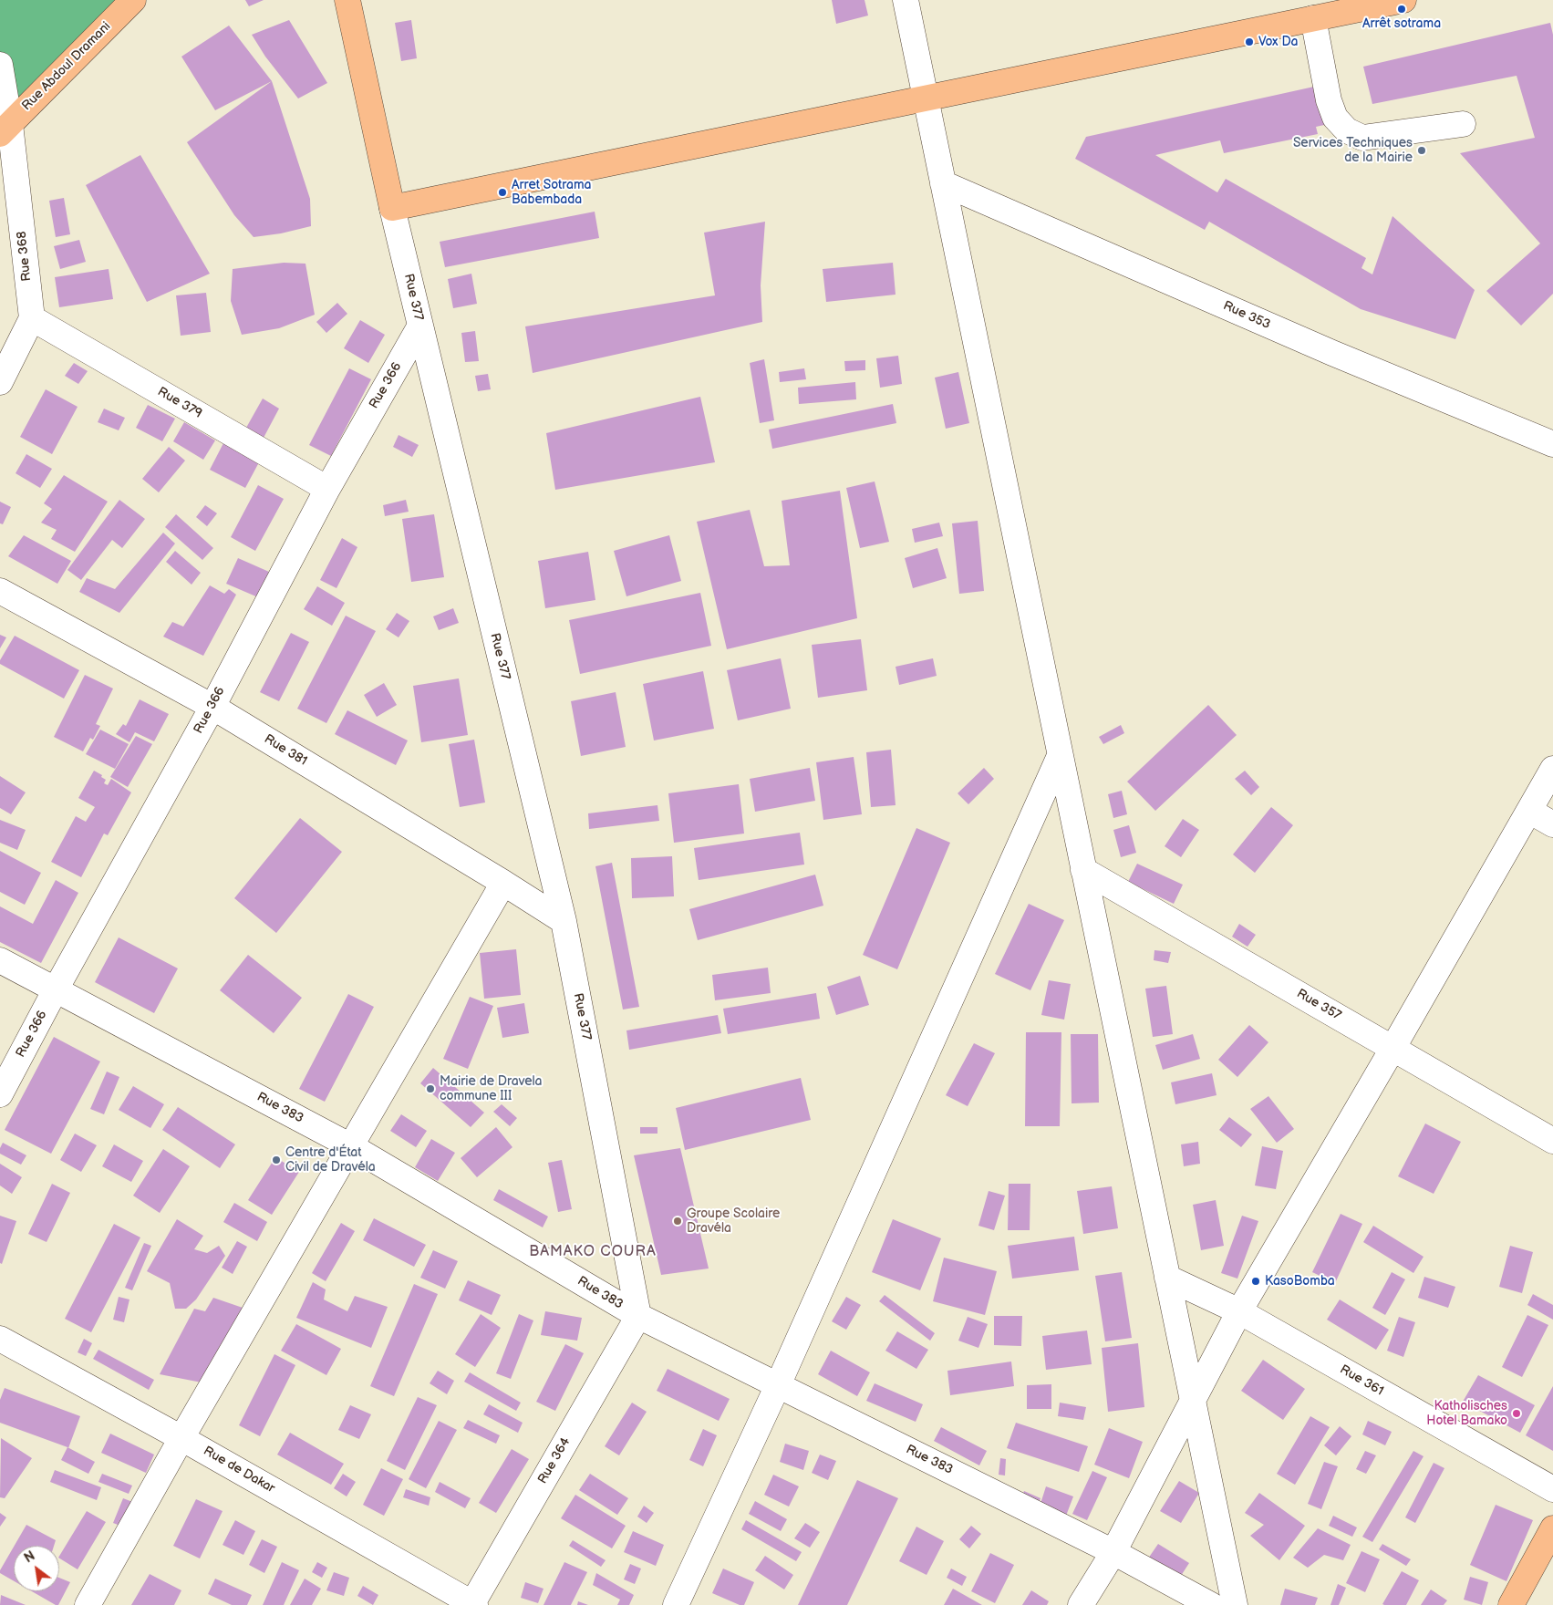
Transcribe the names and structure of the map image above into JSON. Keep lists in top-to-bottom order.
{
  "streets": {
    "main road": ["Rue Abdoul Dramani", "Rue 377"],
    "street": [
      "Rue 368",
      "Rue 353",
      "Rue 366",
      "Rue 379",
      "Rue 381",
      "Rue 357",
      "Rue 383",
      "Rue 361",
      "Rue 364",
      "Rue de Dakar"
    ]
  },
  "crossings": [
    ["Rue Abdoul Dramani", "Rue 368"],
    ["Rue 368", "Rue 379"],
    ["Rue 377", "Rue 366"],
    ["Rue 377", "Rue 381"],
    ["Rue 377", "Rue 383"],
    ["Rue 377", "Rue 364"],
    ["Rue 366", "Rue 379"],
    ["Rue 366", "Rue 381"],
    ["Rue 366", "Rue 383"],
    ["Rue 383", "Rue 364"],
    ["Rue 364", "Rue de Dakar"]
  ],
  "districts": ["BAMAKO COURA"],
  "places": [
    "Arrêt sotrama",
    "Vox Da",
    "Services Techniques de la Mairie",
    "Arret Sotrama Babembada",
    "Mairie de Dravela commune III",
    "Centre d'État Civil de Dravéla",
    "Groupe Scolaire Dravéla",
    "KasoBomba",
    "Katholisches Hotel Bamako"
  ],
  "north": "top left"
}
